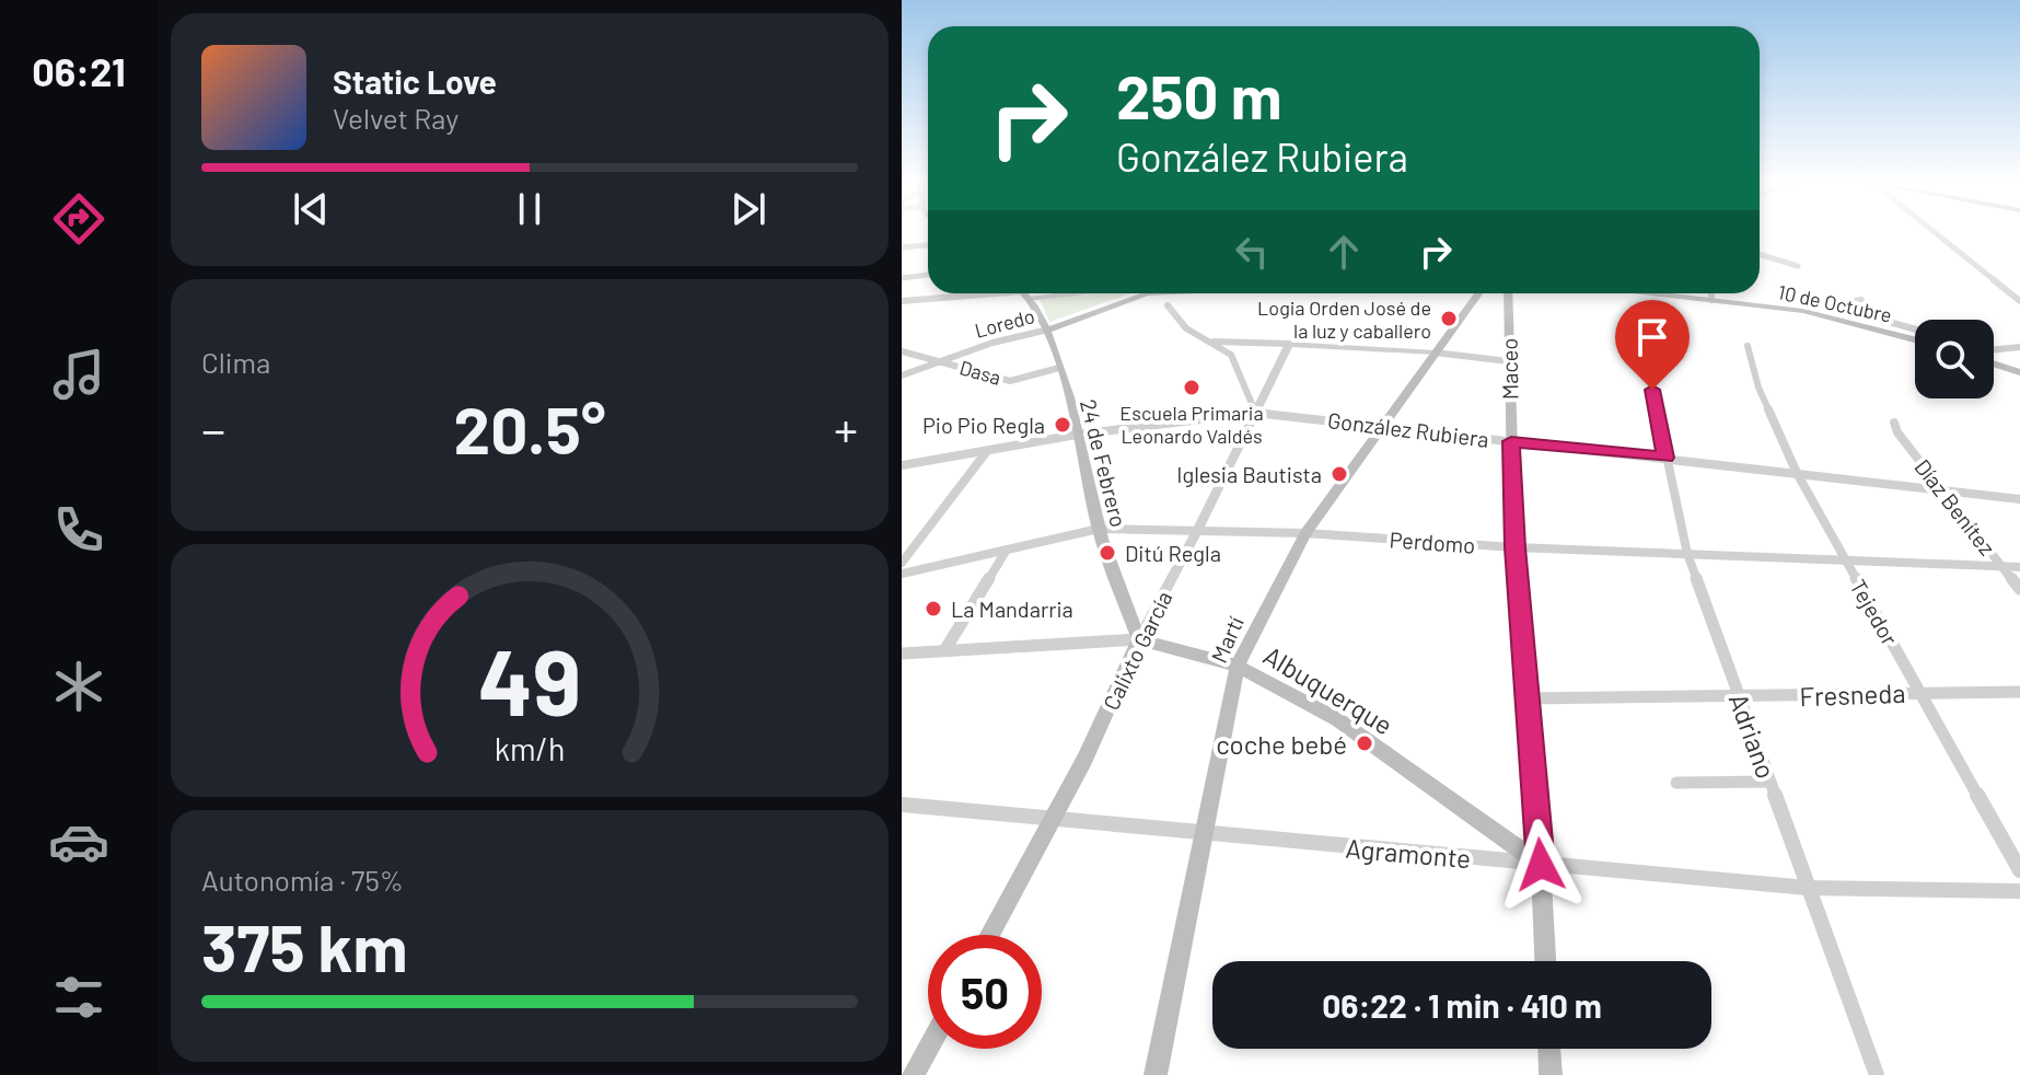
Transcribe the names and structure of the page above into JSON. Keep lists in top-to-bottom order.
{
  "streets": {
    "main road": [
      "10 de Octubre",
      "Loredo",
      "Maceo",
      "24 de Febrero",
      "Martí",
      "Calixto García",
      "Albuquerque"
    ],
    "street": [
      "Dasa",
      "González Rubiera",
      "Díaz Benítez",
      "Perdomo",
      "Tejedor",
      "Fresneda",
      "Adriano",
      "Agramonte"
    ]
  },
  "crossings": [
    ["Loredo", "Dasa"],
    ["Loredo", "24 de Febrero"],
    ["Maceo", "González Rubiera"],
    ["Maceo", "Perdomo"],
    ["Maceo", "Albuquerque"],
    ["Maceo", "Fresneda"],
    ["Maceo", "Agramonte"],
    ["Dasa", "24 de Febrero"],
    ["González Rubiera", "24 de Febrero"],
    ["González Rubiera", "Díaz Benítez"],
    ["González Rubiera", "Tejedor"],
    ["González Rubiera", "Martí"],
    ["González Rubiera", "Calixto García"],
    ["González Rubiera", "Adriano"],
    ["24 de Febrero", "Perdomo"],
    ["24 de Febrero", "Calixto García"],
    ["24 de Febrero", "Albuquerque"],
    ["Díaz Benítez", "Perdomo"],
    ["Perdomo", "Tejedor"],
    ["Perdomo", "Martí"],
    ["Perdomo", "Calixto García"],
    ["Perdomo", "Adriano"],
    ["Tejedor", "Fresneda"],
    ["Martí", "Albuquerque"],
    ["Martí", "Agramonte"],
    ["Calixto García", "Albuquerque"],
    ["Calixto García", "Agramonte"],
    ["Albuquerque", "Agramonte"],
    ["Fresneda", "Adriano"],
    ["Adriano", "Agramonte"]
  ],
  "places": [
    "Logia Orden José de la luz y caballero",
    "Escuela Primaria Leonardo Valdés",
    "Pio Pio Regla",
    "Iglesia Bautista",
    "Ditú Regla",
    "La Mandarria",
    "coche bebé"
  ],
  "page": {
    "tabs": "06:21",
    "turn": ["250 m", "González Rubiera"],
    "song": ["Static Love", "Velvet Ray"],
    "tile": [
      "Clima",
      ["Autonomía · 75%", "375 km"]
    ],
    "heat": ["−", "20.5°", "+"],
    "limit": "50",
    "trip": "06:22 · 1 min · 410 m",
    "gauge": ["49", "km/h"]
  }
}
